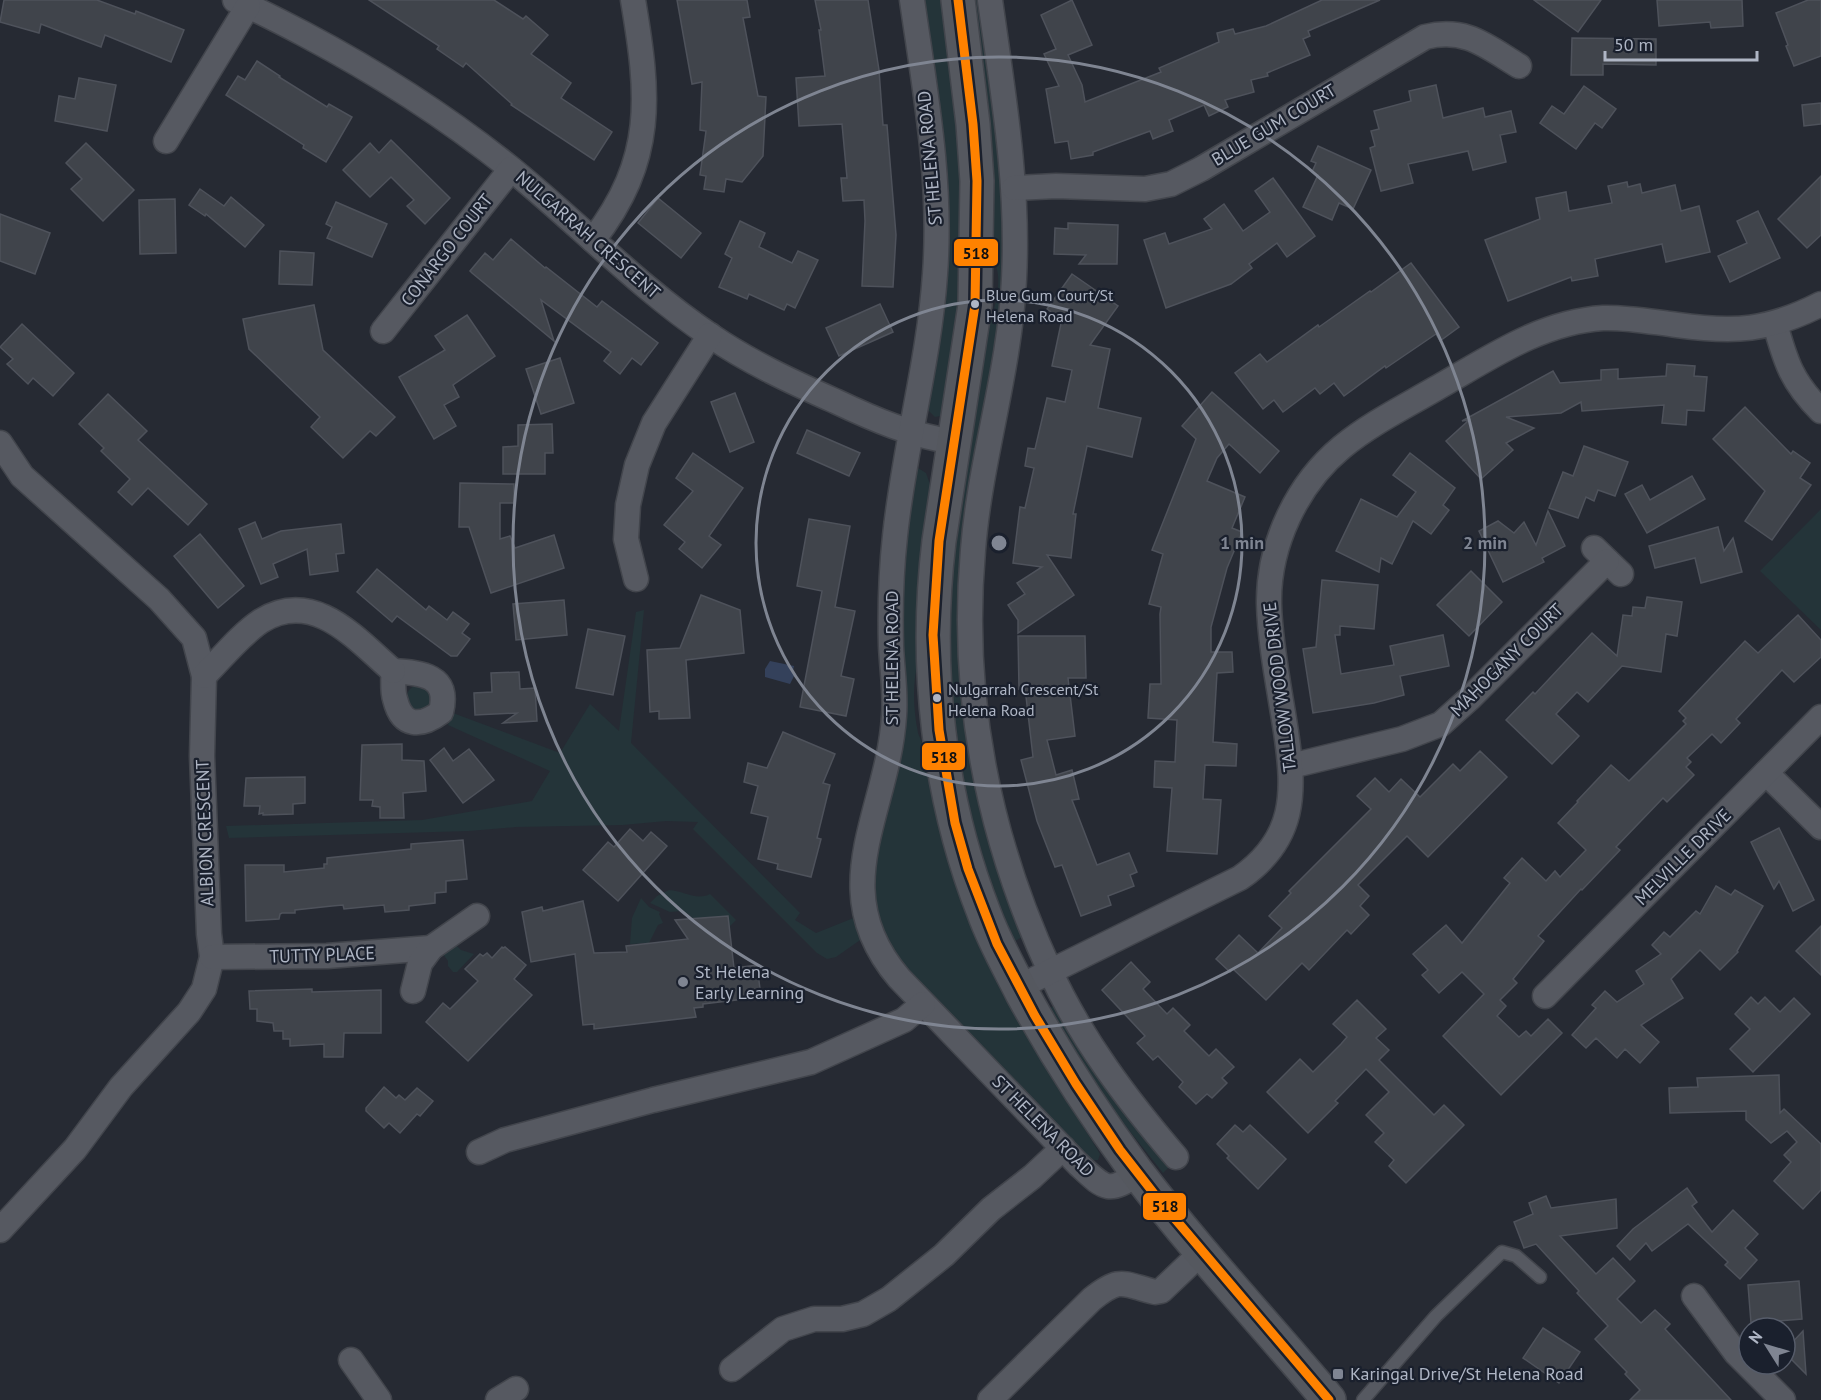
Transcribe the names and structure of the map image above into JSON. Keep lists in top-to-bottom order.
{
  "streets": {
    "street": [
      "BLUE GUM COURT",
      "ST HELENA ROAD",
      "NULGARRAH CRESCENT",
      "CONARGO COURT",
      "MAHOGANY COURT",
      "TALLOW WOOD DRIVE",
      "ALBION CRESCENT",
      "MELVILLE DRIVE",
      "TUTTY PLACE"
    ]
  },
  "crossings": [
    ["ST HELENA ROAD", "NULGARRAH CRESCENT"],
    ["NULGARRAH CRESCENT", "CONARGO COURT"],
    ["MAHOGANY COURT", "TALLOW WOOD DRIVE"],
    ["ALBION CRESCENT", "TUTTY PLACE"]
  ],
  "places": {
    "other": ["Blue Gum Court/St Helena Road", "Nulgarrah Crescent/St Helena Road", "St Helena Early Learning"],
    "transit": ["Karingal Drive/St Helena Road"]
  },
  "lines": ["transit line 518"],
  "scale_bar": "50 m",
  "north": "top left",
  "rings": ["1 min", "2 min"]
}
